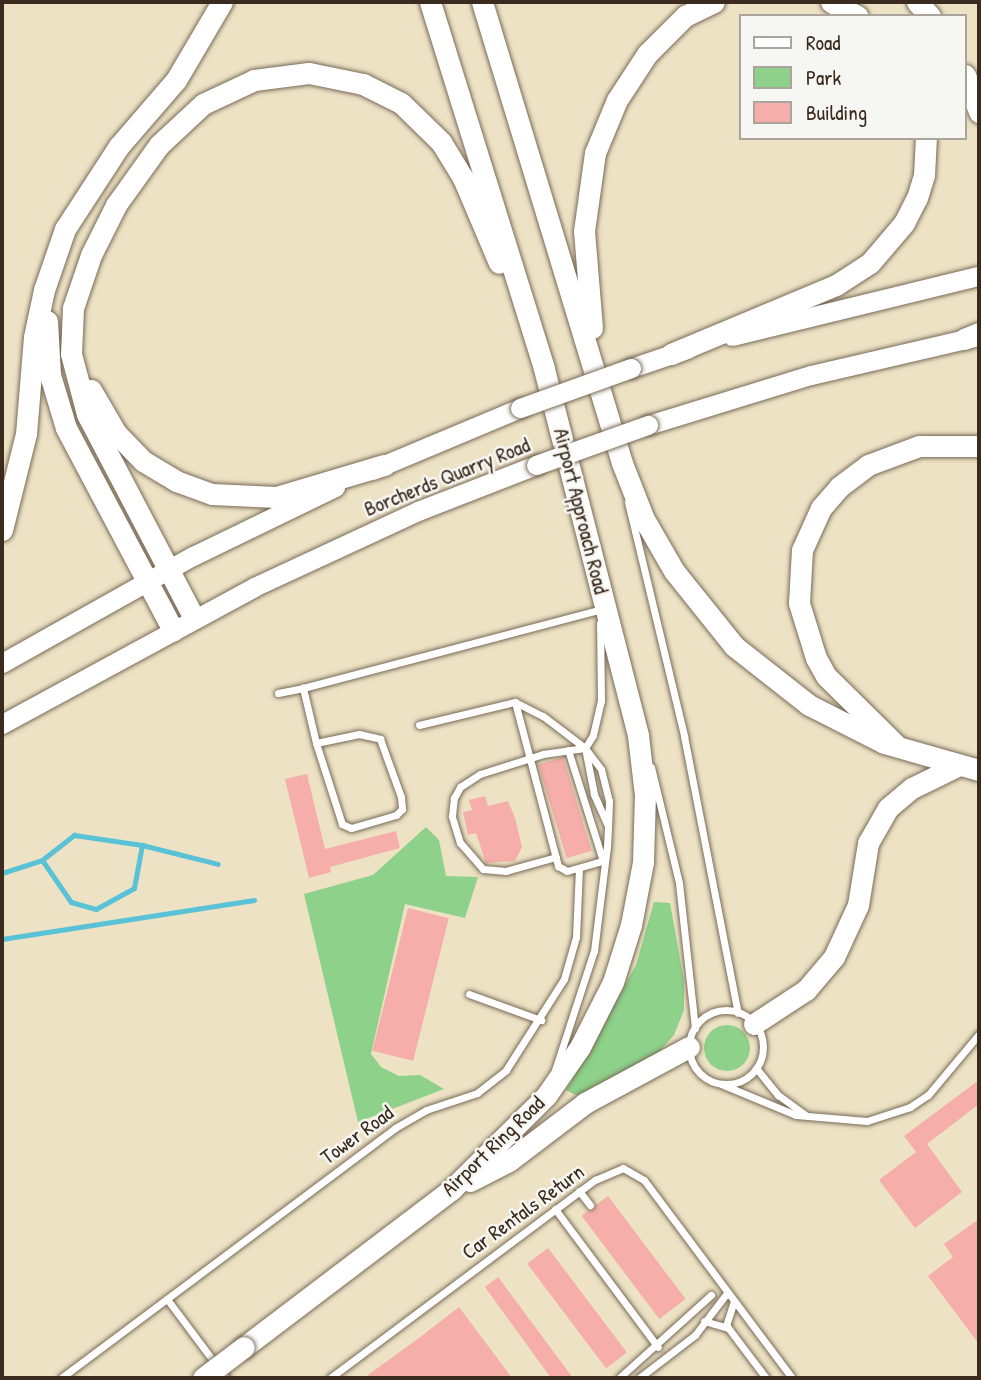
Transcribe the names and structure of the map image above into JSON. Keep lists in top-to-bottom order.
{
  "streets": {
    "main road": ["Borcherds Quarry Road", "Airport Approach Road", "Airport Ring Road"],
    "lane": ["Tower Road", "Car Rentals Return"]
  },
  "crossings": [
    ["Airport Approach Road", "Airport Ring Road"]
  ],
  "legend": ["Road", "Park", "Building"]
}
